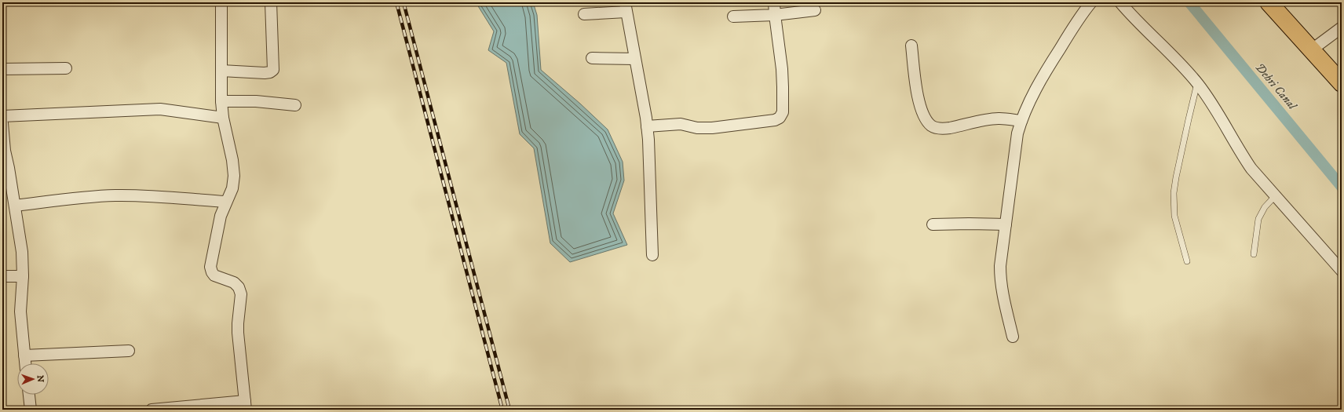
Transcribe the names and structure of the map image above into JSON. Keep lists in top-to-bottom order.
{
  "water": ["Dehri Canal"],
  "north": "right"
}
